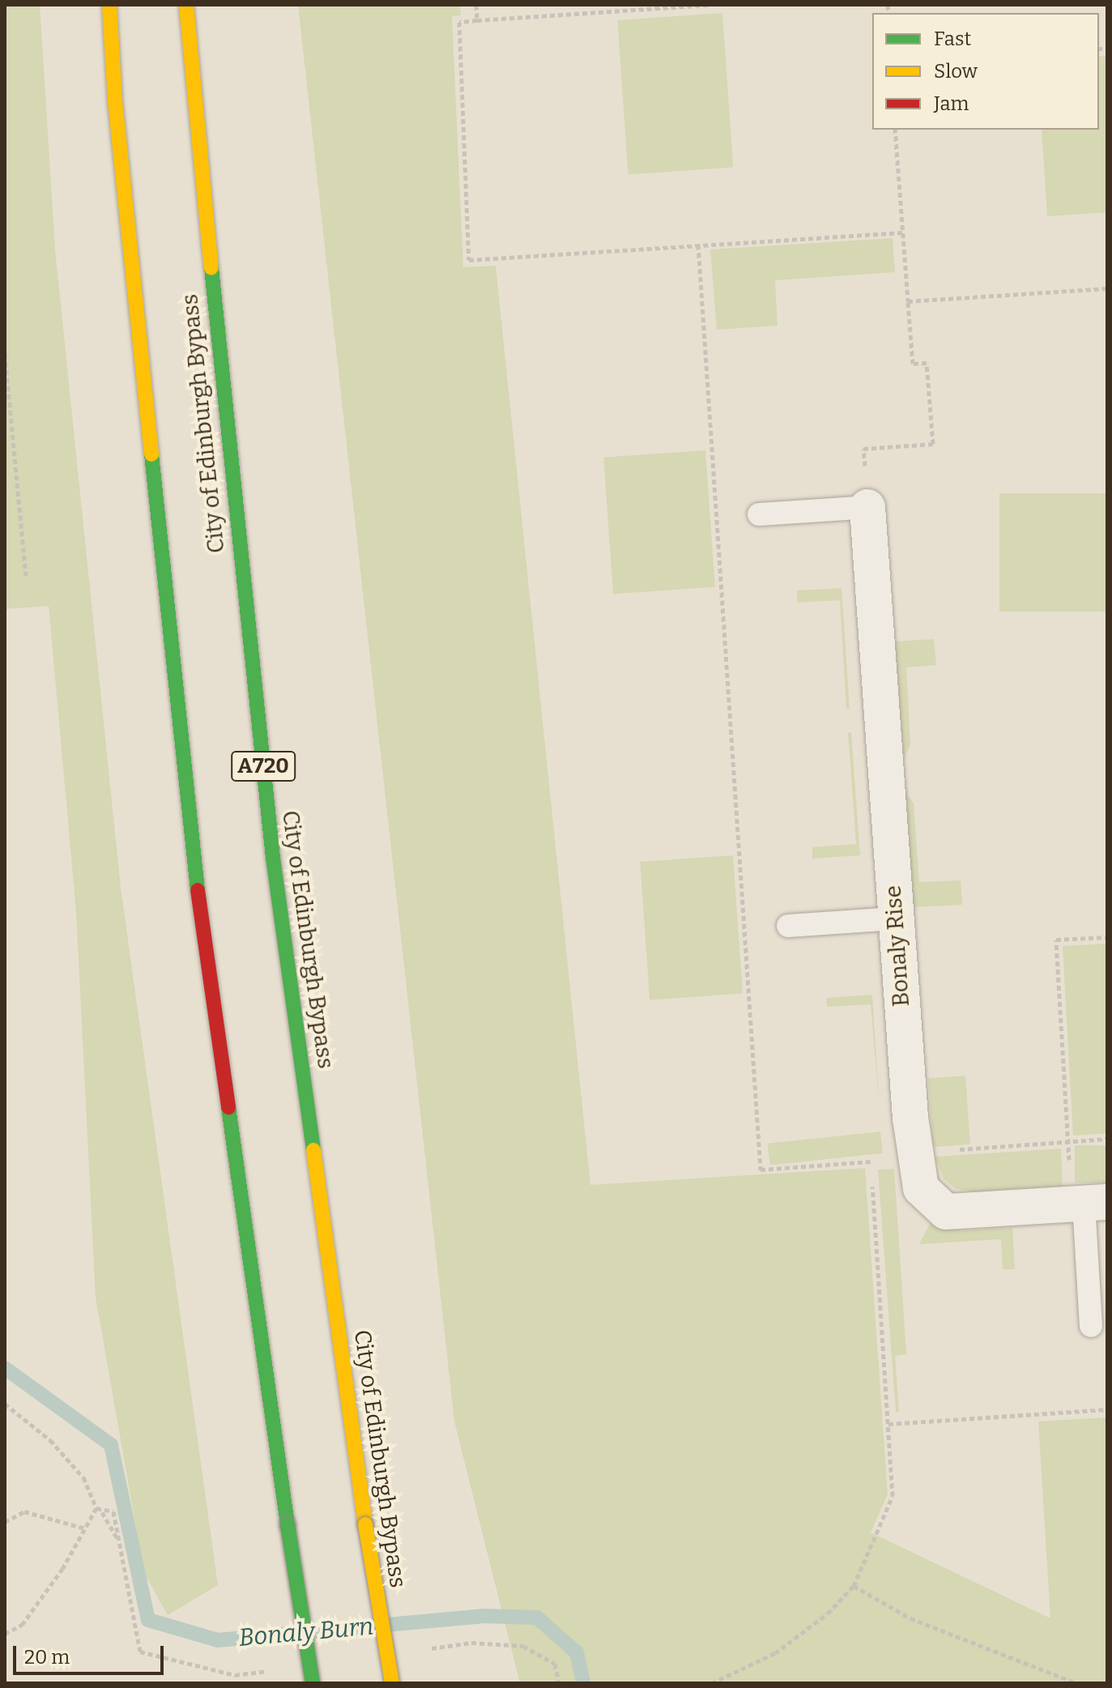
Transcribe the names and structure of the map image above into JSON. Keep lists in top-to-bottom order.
{
  "streets": {
    "highway": ["City of Edinburgh Bypass", "A720"],
    "street": ["Bonaly Rise"]
  },
  "water": ["Bonaly Burn"],
  "legend": ["Fast", "Slow", "Jam"],
  "scale_bar": "20 m"
}
